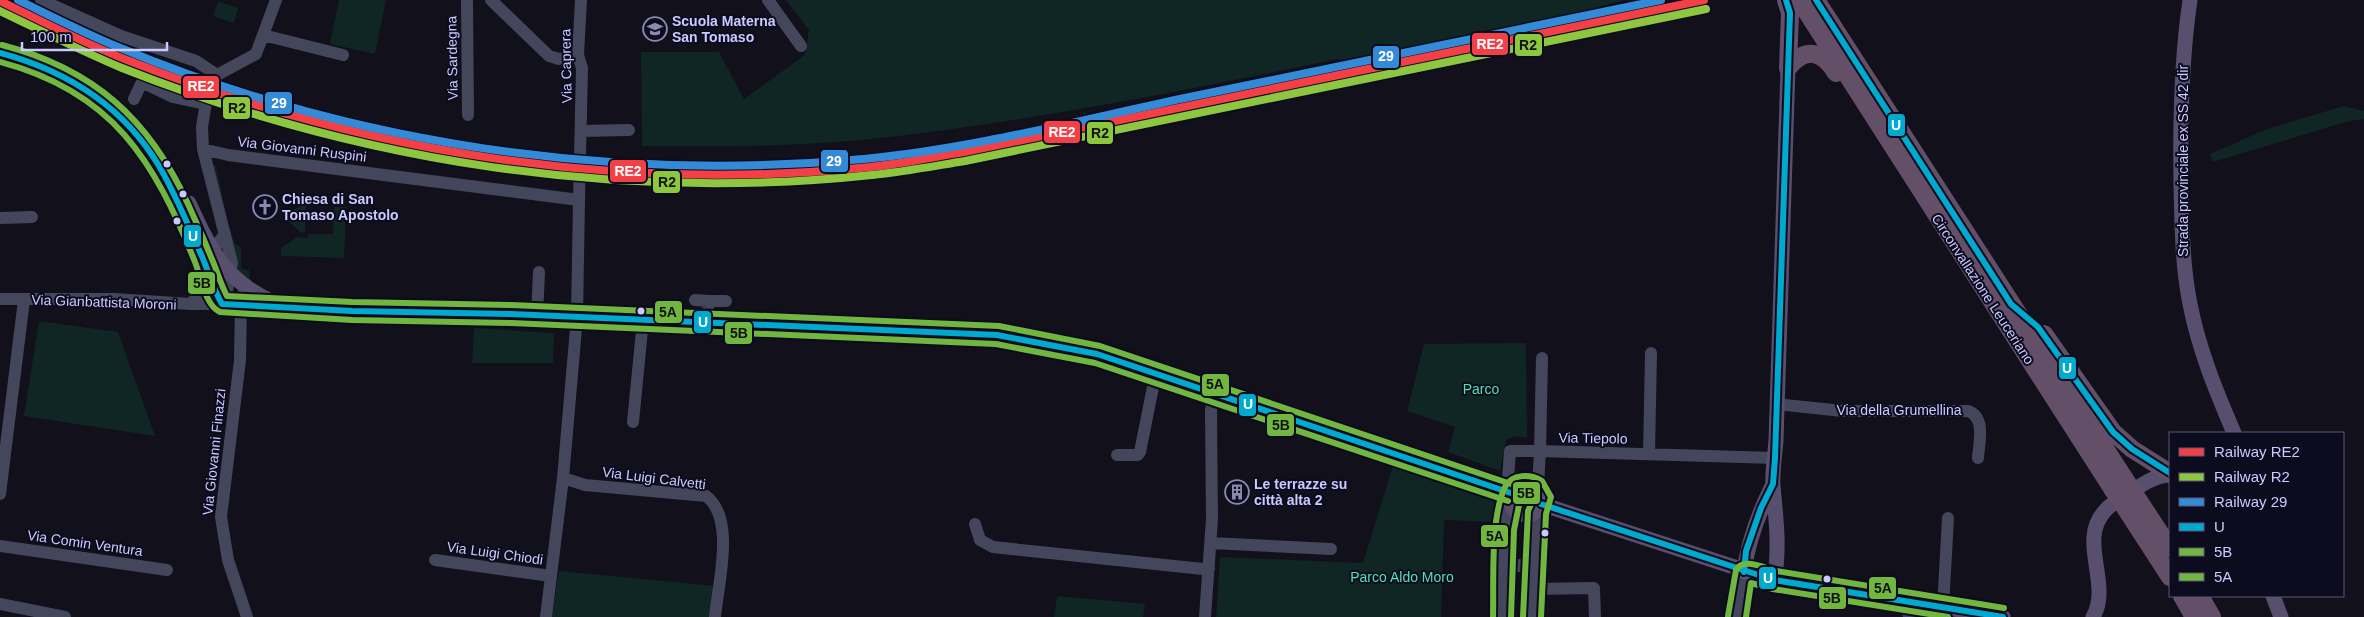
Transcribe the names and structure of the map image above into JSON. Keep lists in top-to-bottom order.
{
  "streets": {
    "highway": ["Circonvallazione Leuceriano"],
    "main road": ["Strada provinciale ex SS 42 dir", "Via Gianbattista Moroni"],
    "street": [
      "Via Sardegna",
      "Via Caprera",
      "Via Giovanni Ruspini",
      "Via della Grumellina",
      "Via Tiepolo",
      "Via Giovanni Finazzi",
      "Via Luigi Calvetti",
      "Via Comin Ventura",
      "Via Luigi Chiodi"
    ]
  },
  "crossings": [
    ["Via Caprera", "Via Giovanni Ruspini"],
    ["Via Gianbattista Moroni", "Via Giovanni Finazzi"]
  ],
  "parks": ["Parco", "Parco Aldo Moro"],
  "places": {
    "school or university": ["Scuola Materna San Tomaso"],
    "church": ["Chiesa di San Tomaso Apostolo"],
    "building": ["Le terrazze su città alta 2"]
  },
  "lines": [
    "rail line RE2",
    "rail line 29",
    "transit line U",
    "rail line R2",
    "transit line 5A",
    "transit line 5B"
  ],
  "legend": [
    "Railway RE2",
    "Railway R2",
    "Railway 29",
    "U",
    "5B",
    "5A"
  ],
  "scale_bar": "100 m"
}
